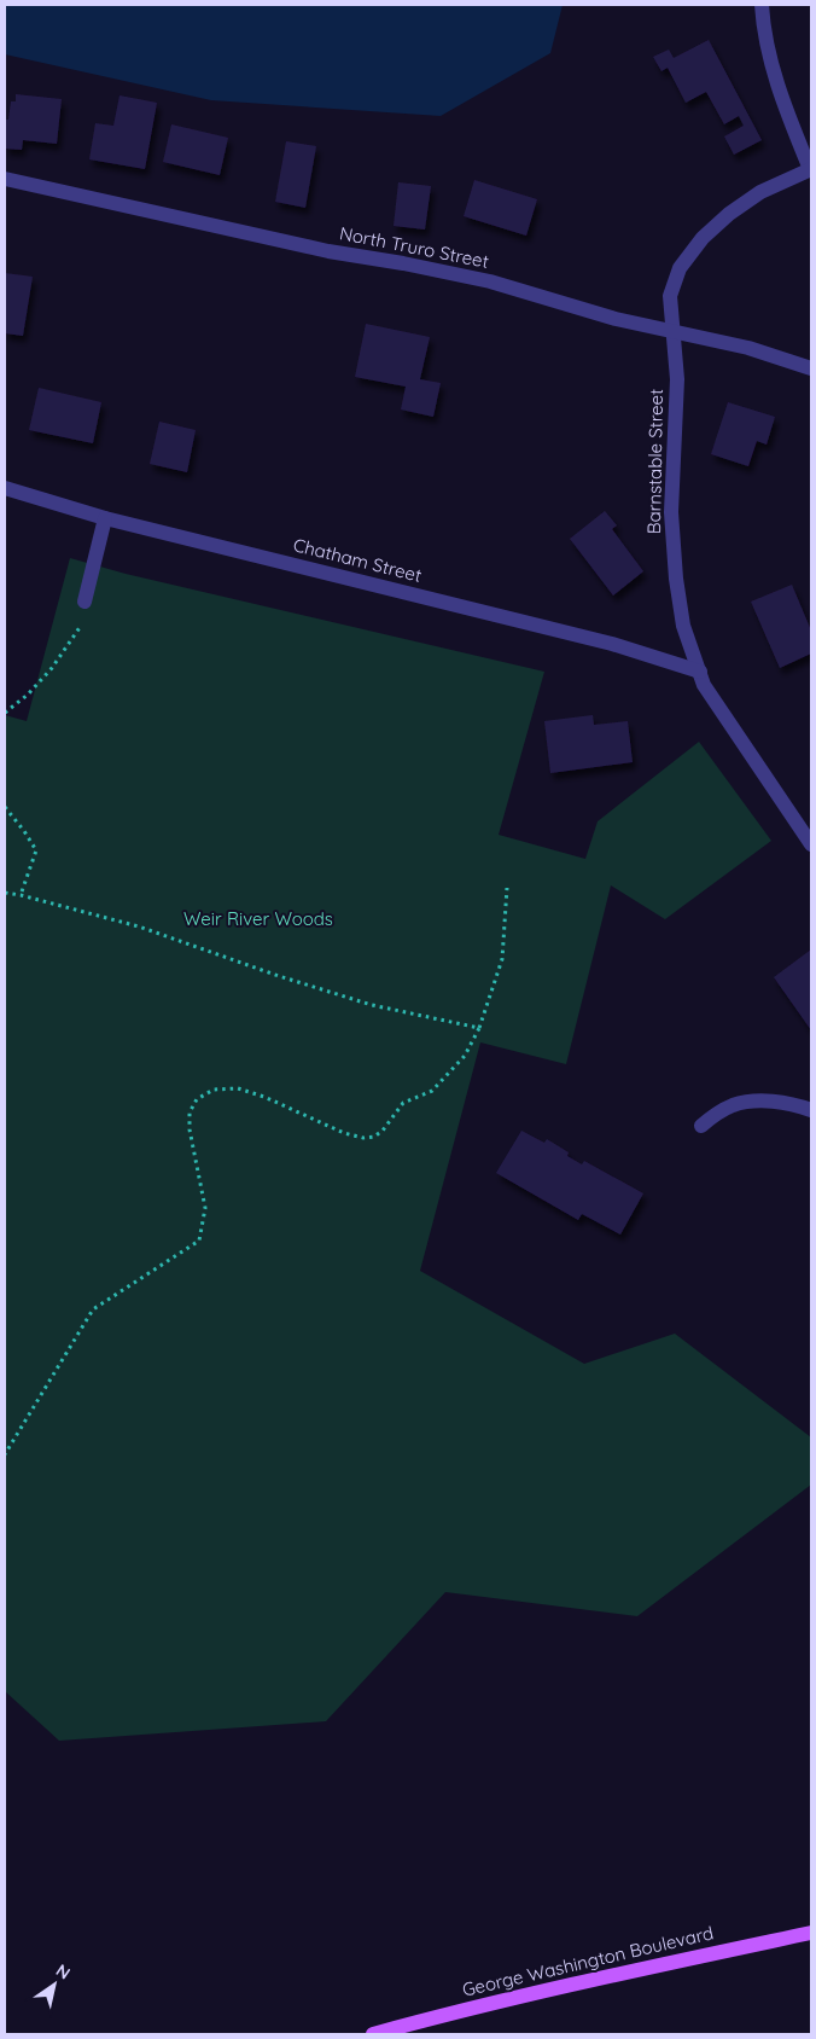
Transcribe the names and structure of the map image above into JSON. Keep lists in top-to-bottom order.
{
  "streets": {
    "main road": ["George Washington Boulevard"],
    "street": ["North Truro Street", "Barnstable Street", "Chatham Street"]
  },
  "crossings": [
    ["North Truro Street", "Barnstable Street"],
    ["Barnstable Street", "Chatham Street"]
  ],
  "parks": ["Weir River Woods"],
  "north": "top right"
}
